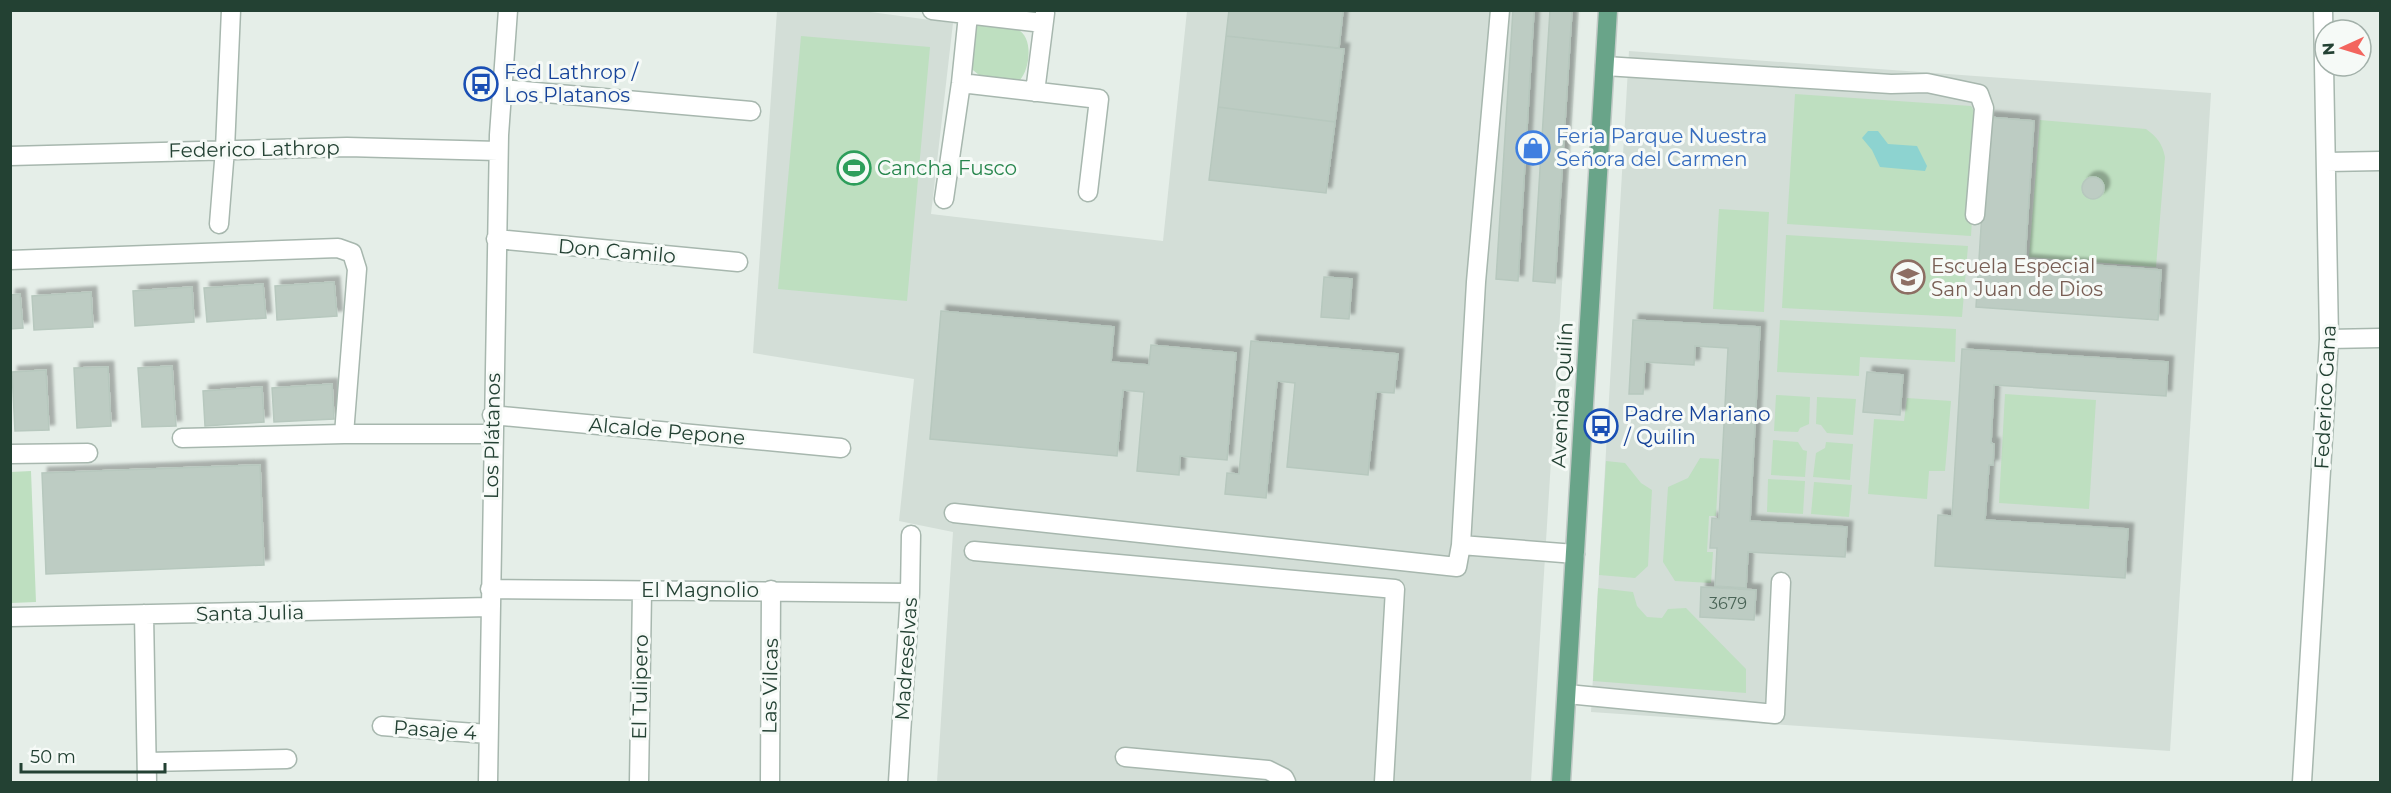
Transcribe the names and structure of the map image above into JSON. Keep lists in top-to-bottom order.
{
  "streets": {
    "main road": ["Avenida Quilín"],
    "street": [
      "Federico Lathrop",
      "Don Camilo",
      "Federico Gana",
      "Alcalde Pepone",
      "Los Plátanos",
      "El Magnolio",
      "Santa Julia",
      "Madreselvas",
      "Las Vilcas",
      "El Tulipero",
      "Pasaje 4"
    ]
  },
  "crossings": [
    ["Federico Lathrop", "Los Plátanos"],
    ["Don Camilo", "Los Plátanos"],
    ["Alcalde Pepone", "Los Plátanos"],
    ["Los Plátanos", "El Magnolio"],
    ["Los Plátanos", "Santa Julia"],
    ["Los Plátanos", "Pasaje 4"],
    ["El Magnolio", "Santa Julia"],
    ["El Magnolio", "Madreselvas"],
    ["El Magnolio", "Las Vilcas"],
    ["El Magnolio", "El Tulipero"]
  ],
  "places": {
    "bus stop": ["Fed Lathrop / Los Platanos", "Padre Mariano / Quilin"],
    "shop": ["Feria Parque Nuestra Señora del Carmen"],
    "sports": ["Cancha Fusco"],
    "school or university": ["Escuela Especial San Juan de Dios"]
  },
  "house_numbers": ["3679"],
  "scale_bar": "50 m",
  "north": "left"
}
